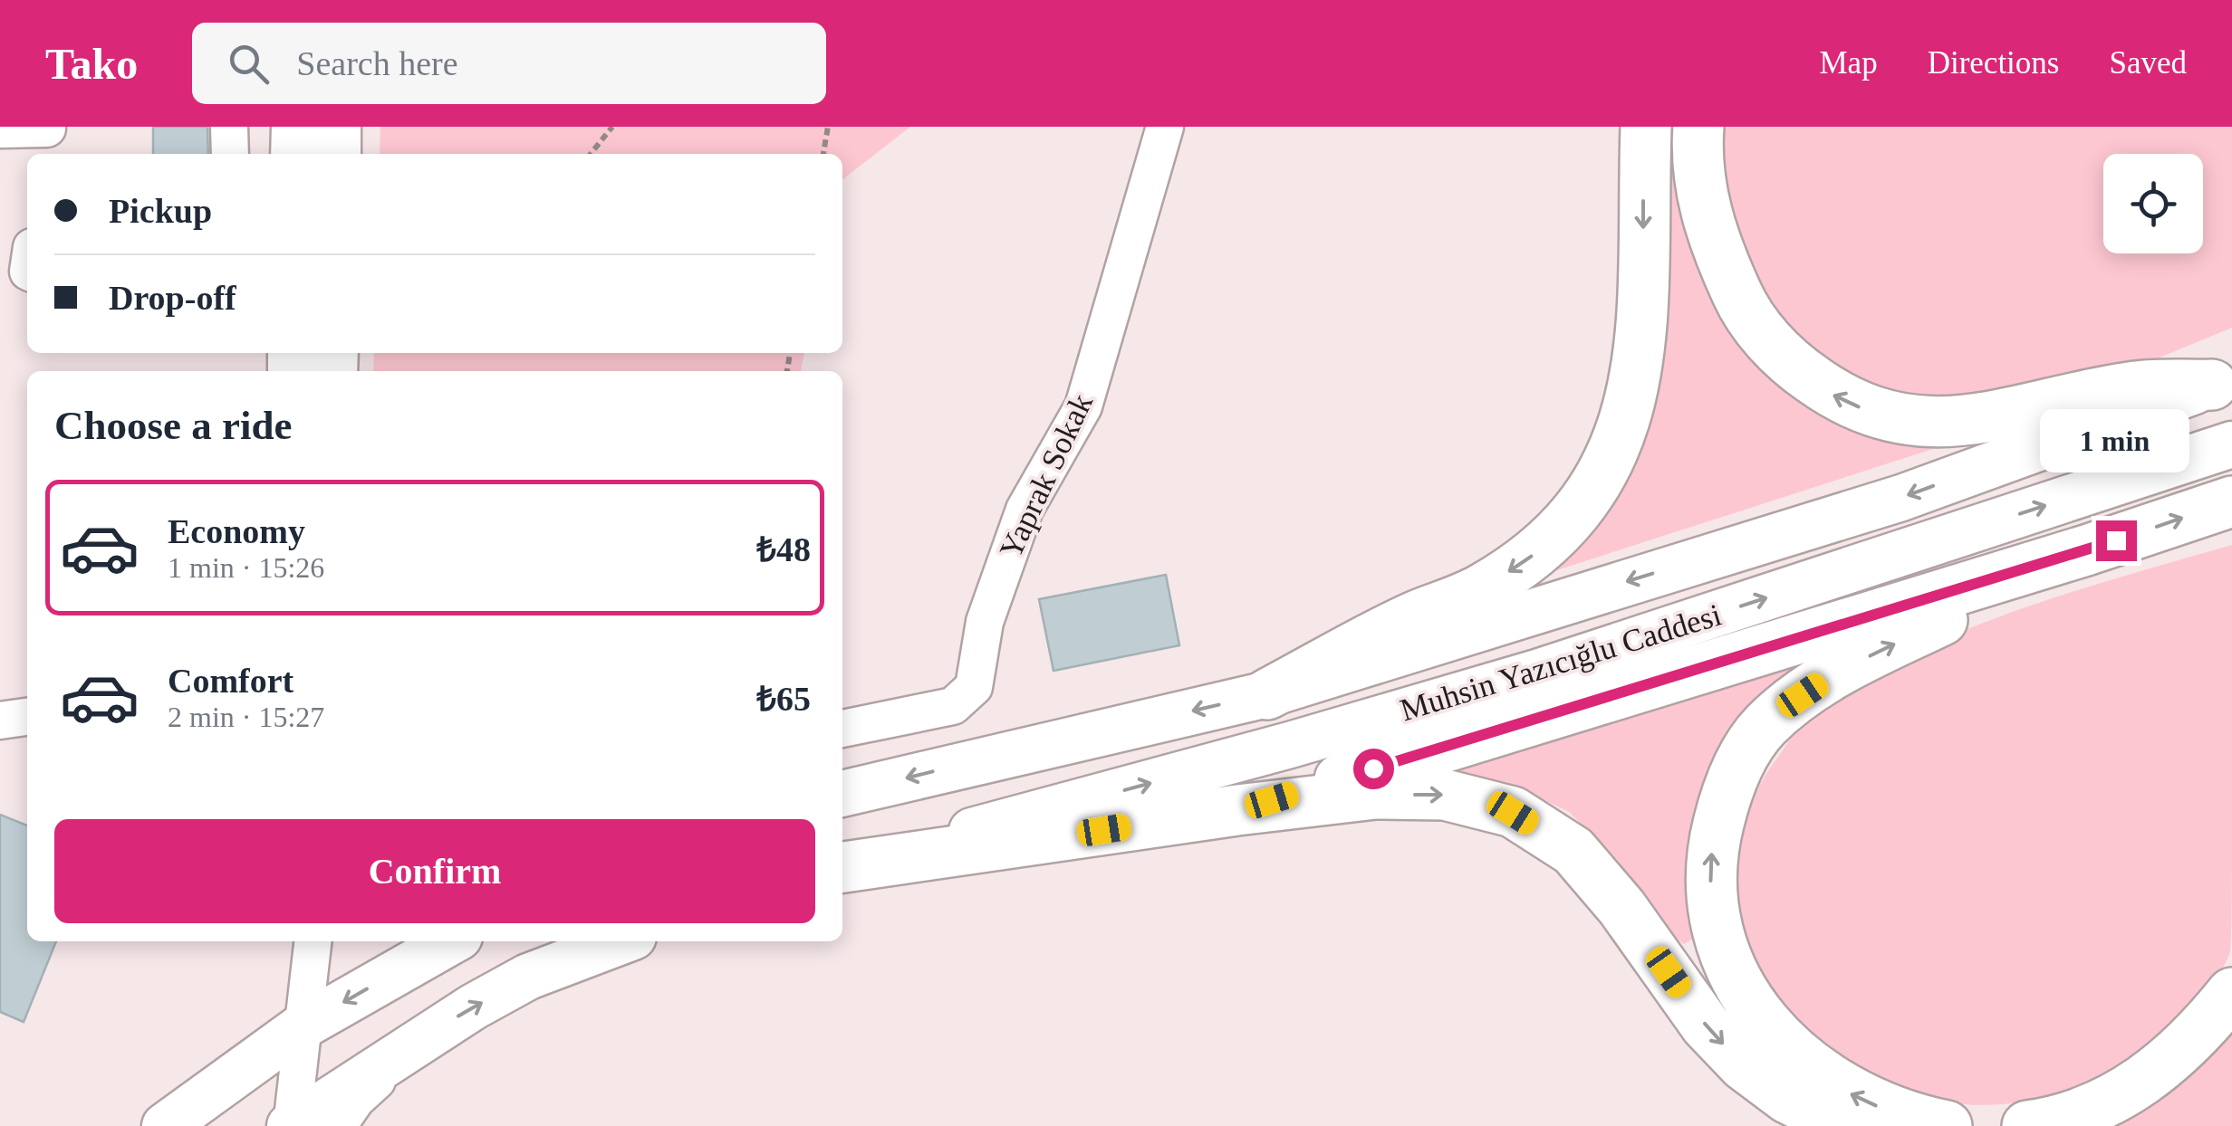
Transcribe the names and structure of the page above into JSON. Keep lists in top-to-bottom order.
{
  "streets": {
    "main road": ["Muhsin Yazıcığlu Caddesi"],
    "street": ["Yaprak Sokak"]
  },
  "page": {
    "header": "Tako",
    "search": "Search here",
    "nav": ["Map", "Directions", "Saved"],
    "banner": ["Pickup", "Drop-off"],
    "heading": "Choose a ride",
    "bubble": "1 min",
    "list": [
      {
        "name": "Economy",
        "note": "1 min · 15:26",
        "value": "₺48"
      },
      {
        "name": "Comfort",
        "note": "2 min · 15:27",
        "value": "₺65"
      }
    ],
    "buttons": "Confirm"
  }
}
